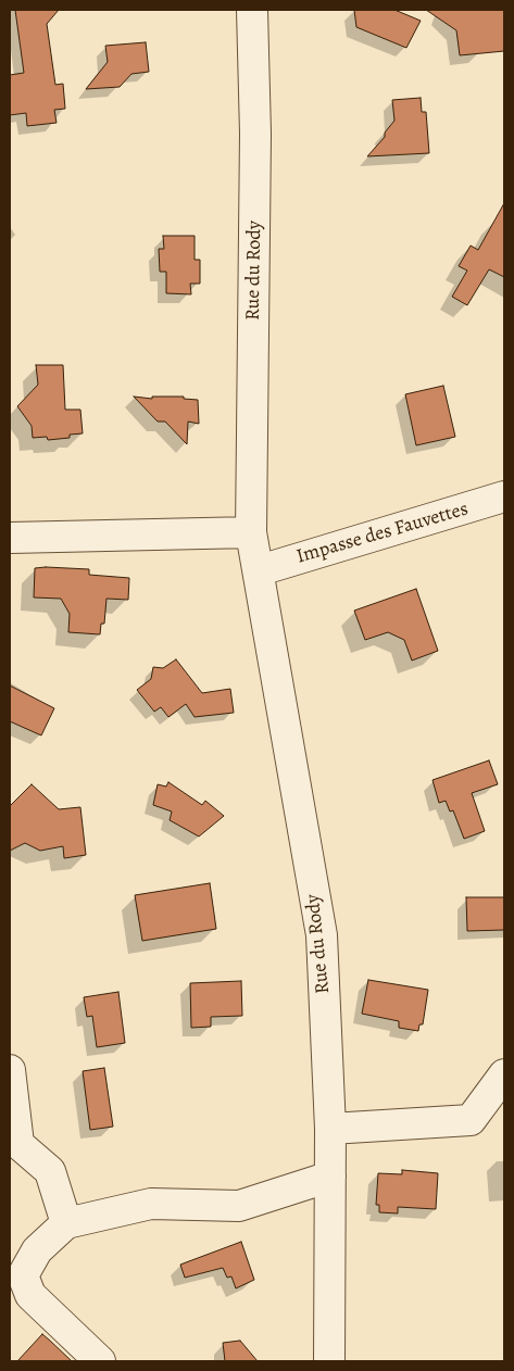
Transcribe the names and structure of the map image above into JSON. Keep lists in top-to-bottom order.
{
  "streets": {
    "street": ["Rue du Rody", "Impasse des Fauvettes"]
  },
  "crossings": [
    ["Rue du Rody", "Impasse des Fauvettes"]
  ]
}
